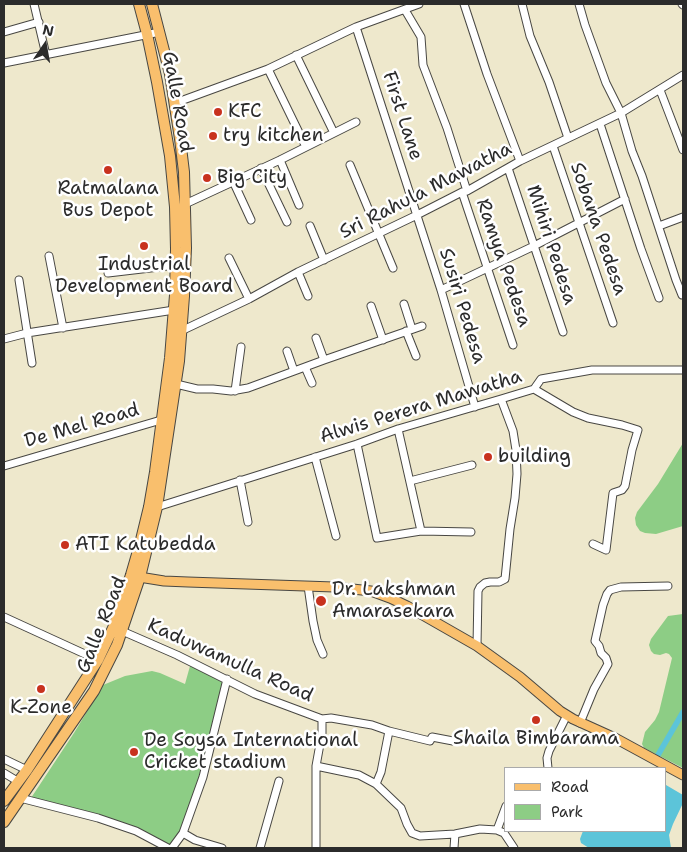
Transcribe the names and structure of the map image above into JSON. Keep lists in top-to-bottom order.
{
  "streets": {
    "highway": ["Galle Road"],
    "street": [
      "First Lane",
      "Sri Rahula Mawatha",
      "Sobana Pedesa",
      "Mihiri Pedesa",
      "Ramya Pedesa",
      "Susiri Pedesa",
      "Alwis Perera Mawatha",
      "De Mel Road",
      "Kaduwamulla Road"
    ]
  },
  "crossings": [
    ["Galle Road", "Sri Rahula Mawatha"],
    ["Galle Road", "Alwis Perera Mawatha"],
    ["Galle Road", "De Mel Road"],
    ["Galle Road", "Kaduwamulla Road"],
    ["First Lane", "Sri Rahula Mawatha"],
    ["First Lane", "Susiri Pedesa"],
    ["Sri Rahula Mawatha", "Sobana Pedesa"],
    ["Sri Rahula Mawatha", "Mihiri Pedesa"],
    ["Sri Rahula Mawatha", "Ramya Pedesa"],
    ["Sri Rahula Mawatha", "Susiri Pedesa"],
    ["Susiri Pedesa", "Alwis Perera Mawatha"]
  ],
  "places": [
    "KFC",
    "try kitchen",
    "Ratmalana Bus Depot",
    "Big City",
    "Industrial Development Board",
    "building",
    "ATI Katubedda",
    "Dr. Lakshman Amarasekara",
    "K-Zone",
    "Shaila Bimbarama",
    "De Soysa International Cricket stadium"
  ],
  "legend": ["Road", "Park"],
  "north": "top"
}
